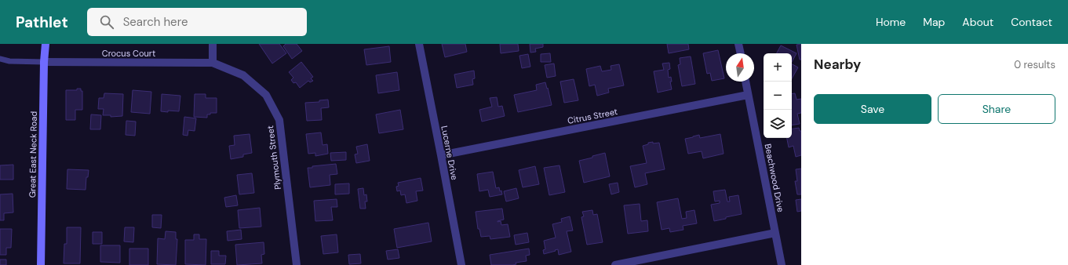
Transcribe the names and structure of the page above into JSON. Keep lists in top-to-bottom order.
{
  "streets": {
    "main road": ["Great East Neck Road"],
    "street": [
      "Crocus Court",
      "Citrus Street",
      "Lucerne Drive",
      "Plymouth Street",
      "Beachwood Drive"
    ]
  },
  "crossings": [
    ["Crocus Court", "Great East Neck Road"],
    ["Crocus Court", "Plymouth Street"],
    ["Citrus Street", "Lucerne Drive"],
    ["Citrus Street", "Beachwood Drive"]
  ],
  "north": "top",
  "page": {
    "header": "Pathlet",
    "search": "Search here",
    "nav": [
      "Home",
      "Map",
      "About",
      "Contact"
    ],
    "heading": ["Nearby", "0 results"],
    "map_buttons": ["+", "−"],
    "buttons": ["Save", "Share"]
  }
}
